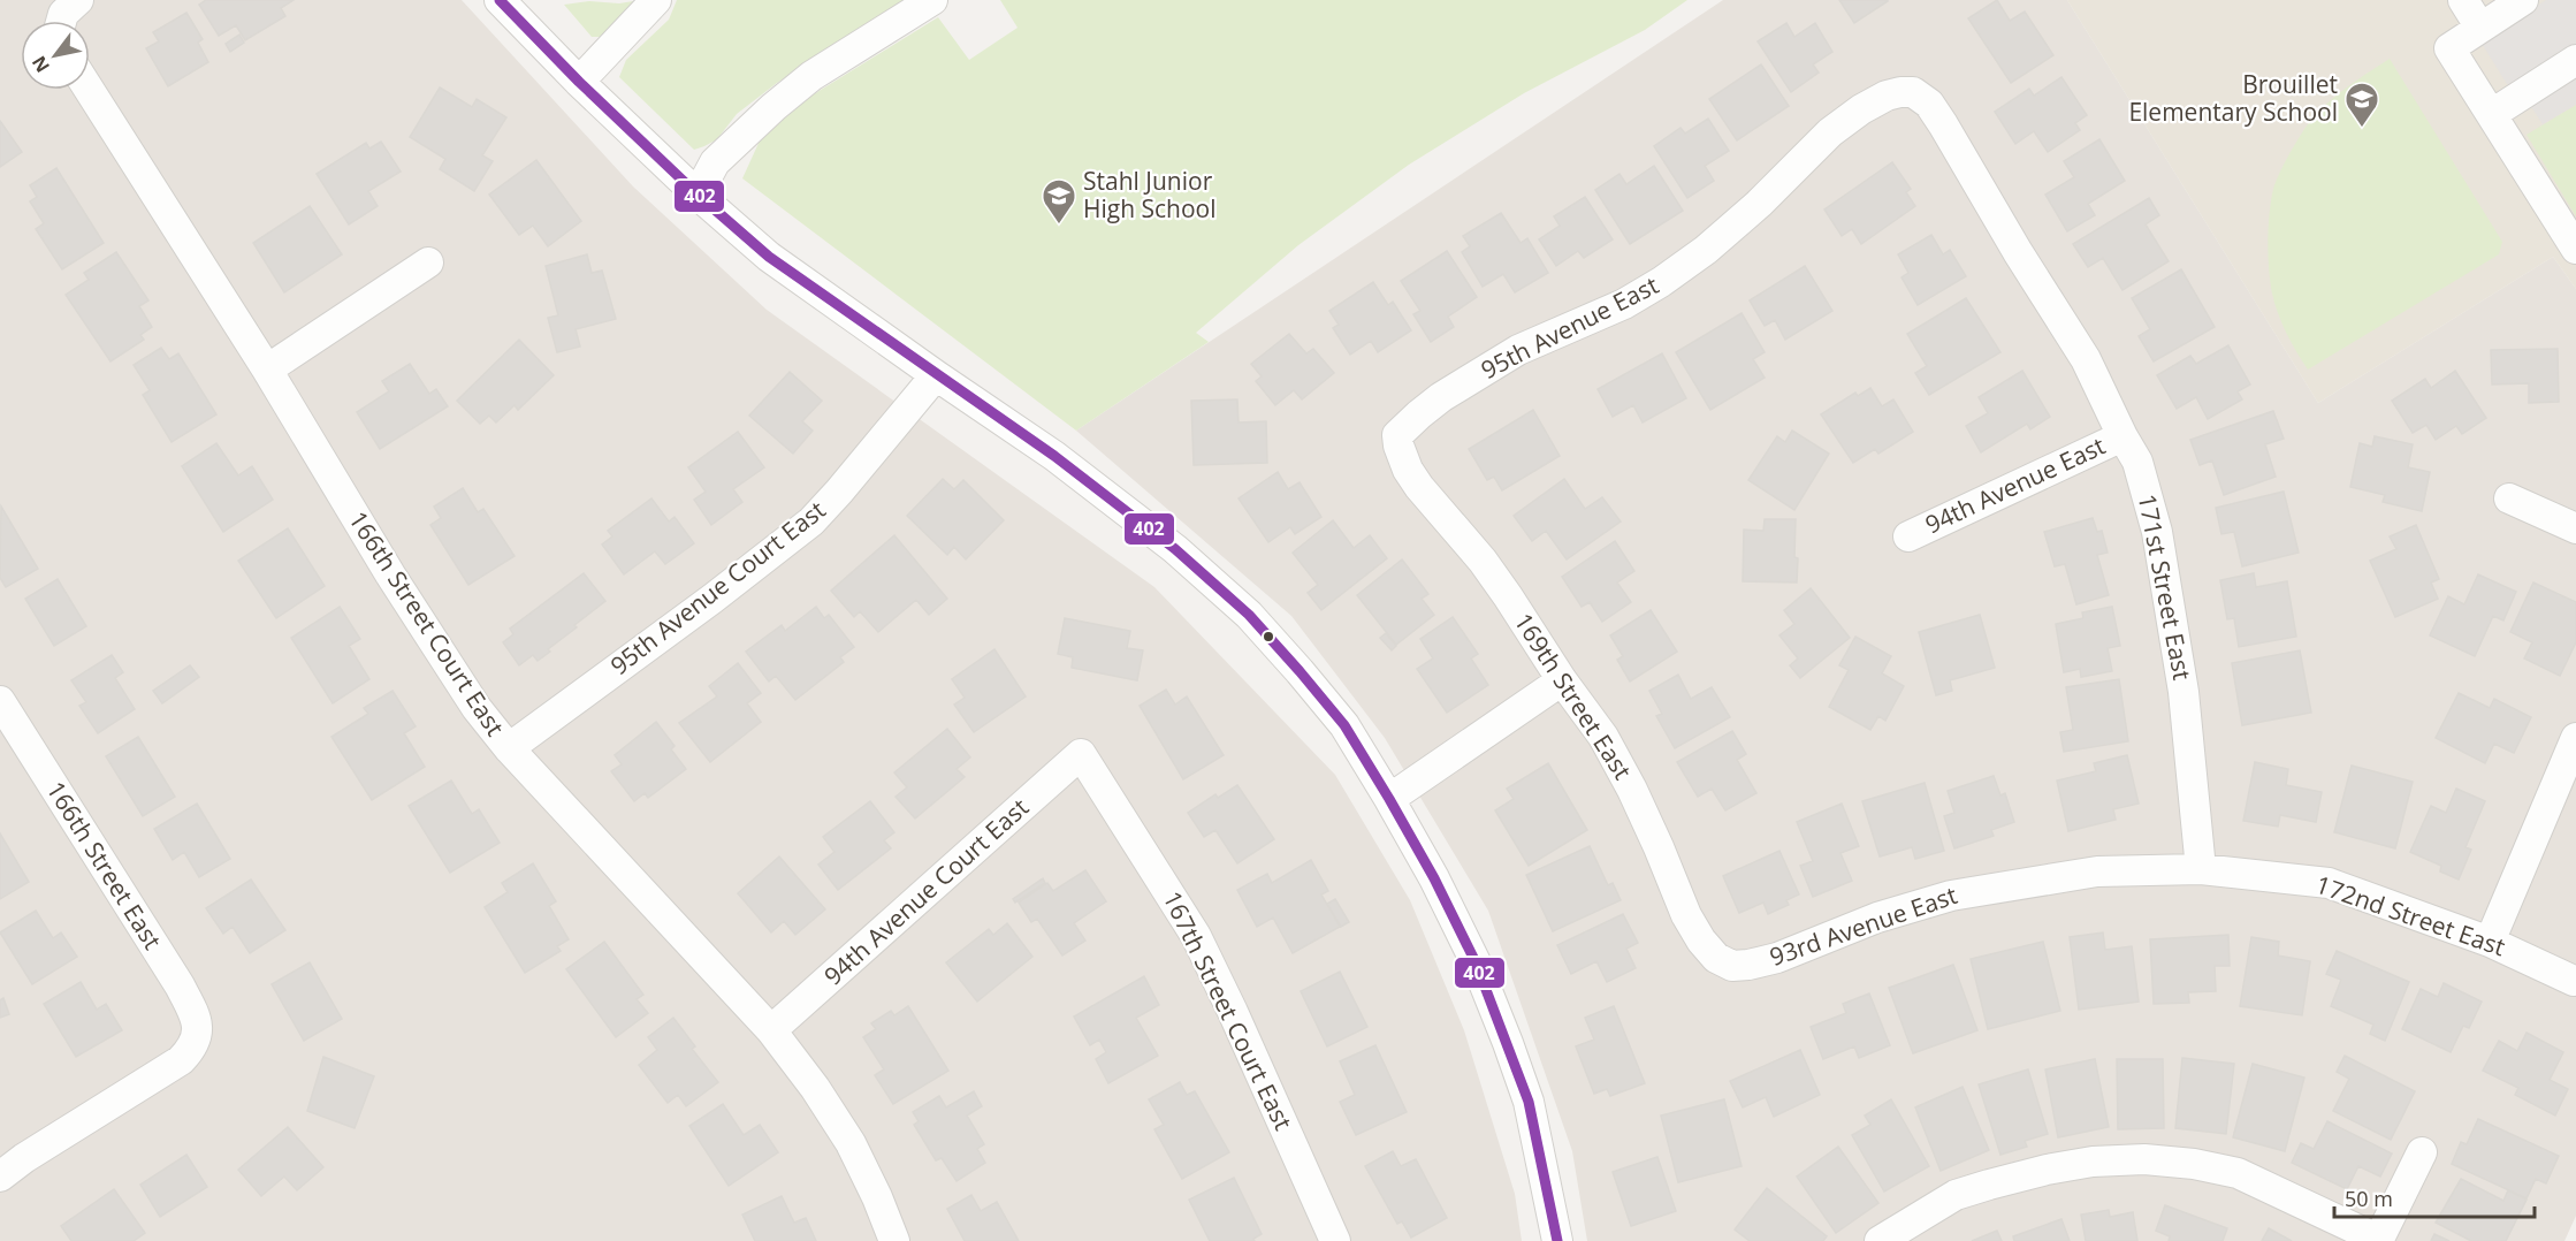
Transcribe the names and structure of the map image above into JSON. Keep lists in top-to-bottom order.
{
  "streets": {
    "street": [
      "95th Avenue East",
      "94th Avenue East",
      "171st Street East",
      "95th Avenue Court East",
      "166th Street Court East",
      "169th Street East",
      "166th Street East",
      "94th Avenue Court East",
      "172nd Street East",
      "93rd Avenue East",
      "167th Street Court East"
    ]
  },
  "crossings": [
    ["95th Avenue East", "171st Street East"],
    ["95th Avenue East", "169th Street East"],
    ["94th Avenue East", "171st Street East"],
    ["171st Street East", "172nd Street East"],
    ["171st Street East", "93rd Avenue East"],
    ["95th Avenue Court East", "166th Street Court East"],
    ["166th Street Court East", "94th Avenue Court East"],
    ["169th Street East", "93rd Avenue East"],
    ["94th Avenue Court East", "167th Street Court East"],
    ["172nd Street East", "93rd Avenue East"]
  ],
  "places": {
    "school or university": ["Brouillet Elementary School", "Stahl Junior High School"]
  },
  "lines": ["transit line 402"],
  "scale_bar": "50 m",
  "north": "bottom left"
}
